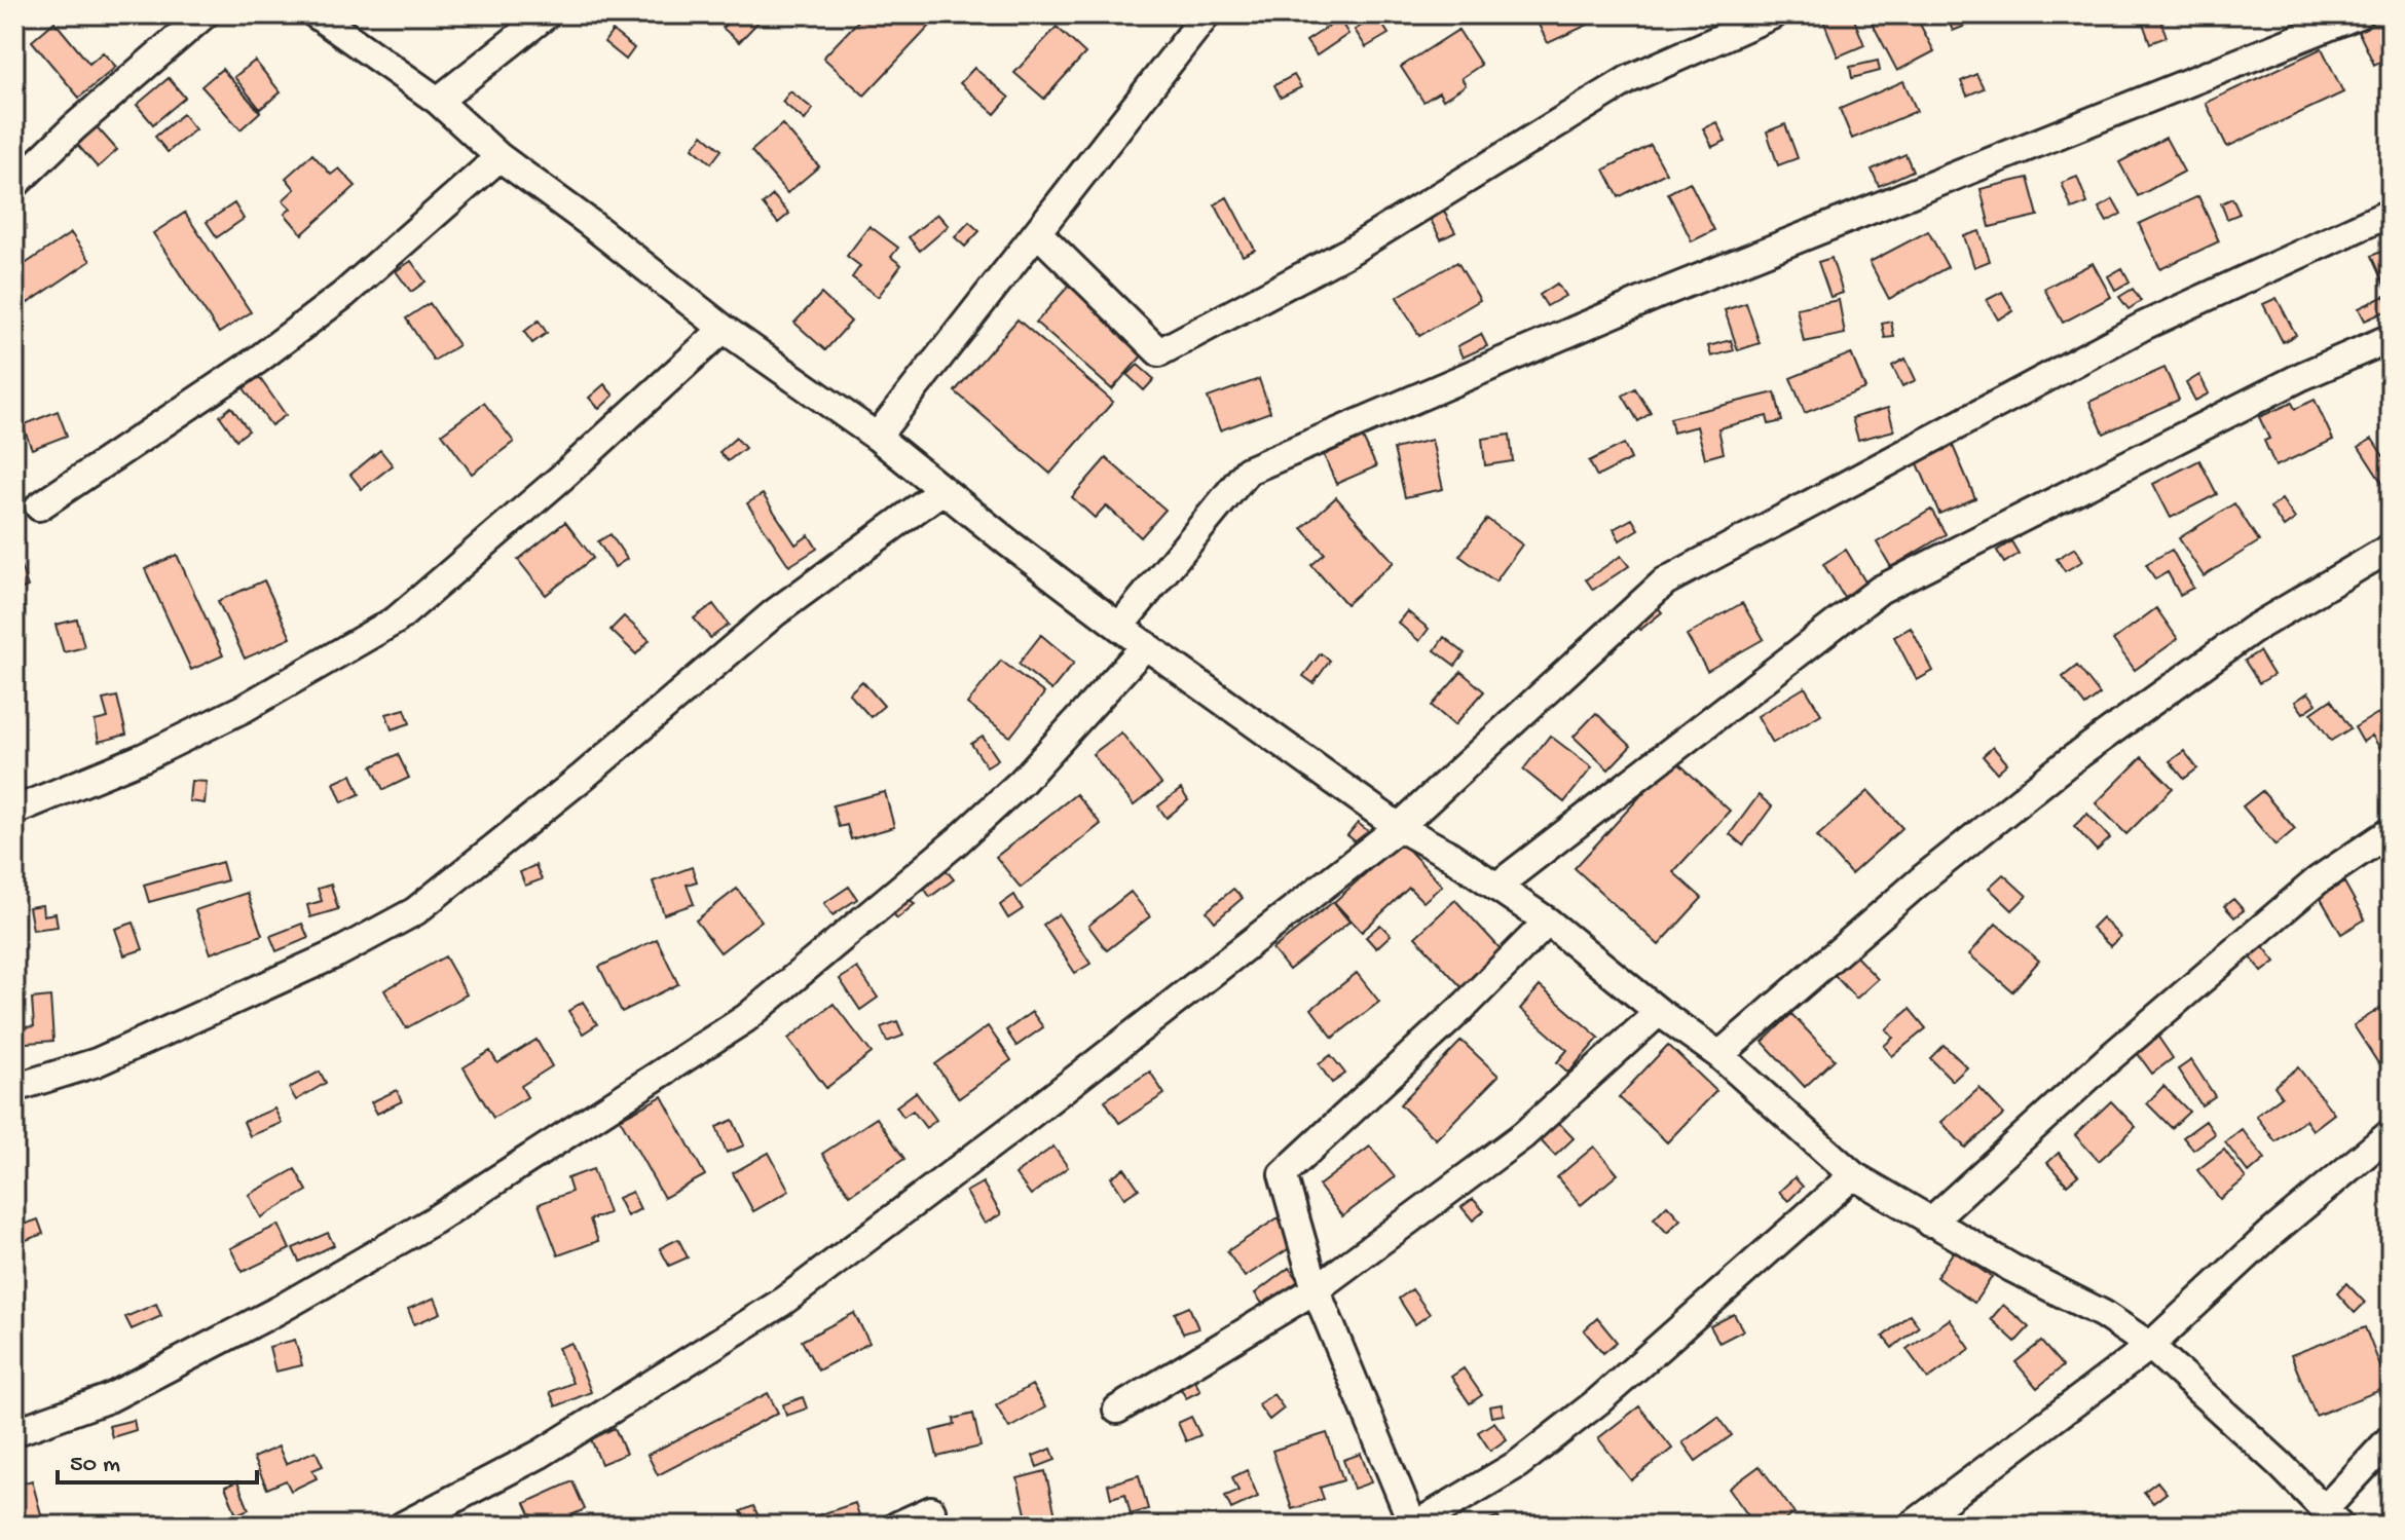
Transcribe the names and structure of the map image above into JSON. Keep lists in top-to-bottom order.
{
  "scale_bar": "50 m"
}
